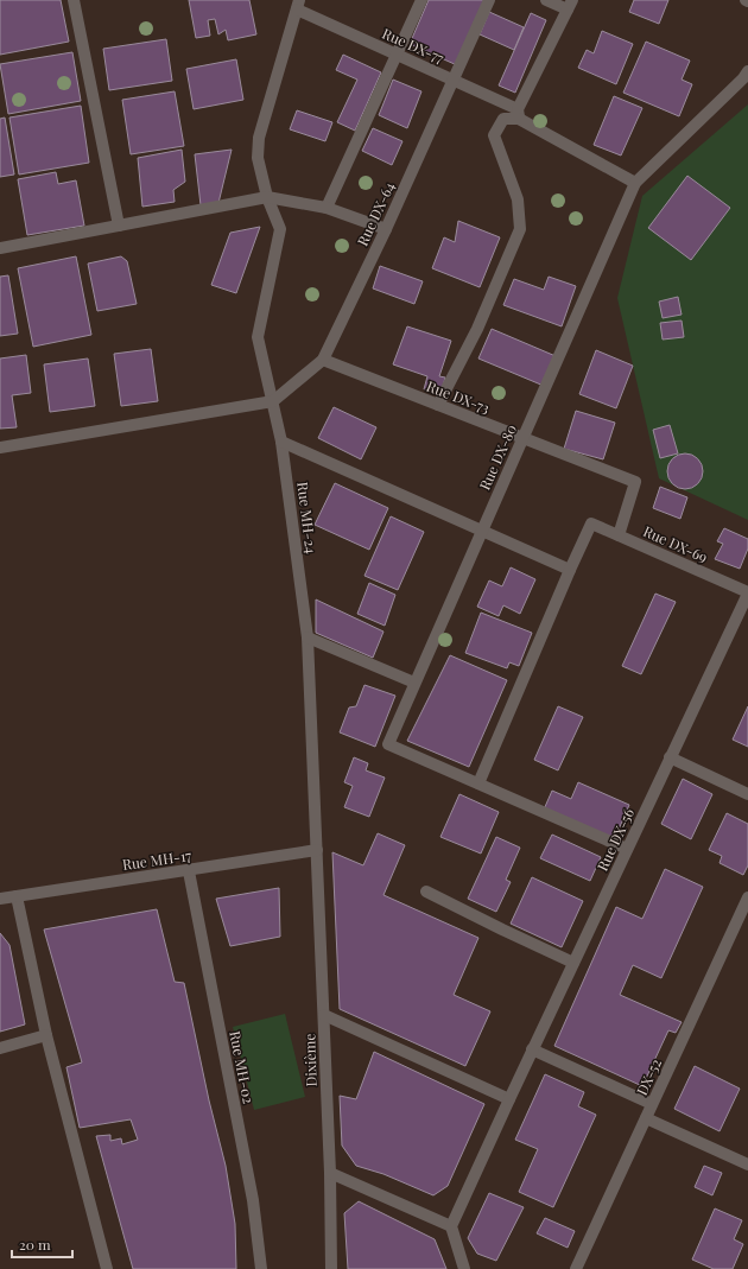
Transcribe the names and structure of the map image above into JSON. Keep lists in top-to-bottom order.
{
  "streets": {
    "street": [
      "Rue DX-77",
      "Rue DX-64",
      "Rue DX-73",
      "Rue DX-80",
      "Rue MH-24",
      "Rue DX-69",
      "Rue DX-56",
      "Rue MH-17",
      "Dixième",
      "Rue MH-02",
      "DX-52"
    ]
  },
  "crossings": [
    ["Rue DX-77", "Rue DX-64"],
    ["Rue DX-77", "Rue DX-80"],
    ["Rue DX-77", "Rue MH-24"],
    ["Rue DX-64", "Rue DX-73"],
    ["Rue DX-73", "Rue DX-80"],
    ["Rue DX-73", "Rue DX-69"],
    ["Rue MH-24", "Rue MH-17"],
    ["Rue MH-24", "Dixième"],
    ["Rue DX-69", "Rue DX-56"],
    ["Rue MH-17", "Dixième"],
    ["Rue MH-17", "Rue MH-02"]
  ],
  "scale_bar": "20 m"
}
